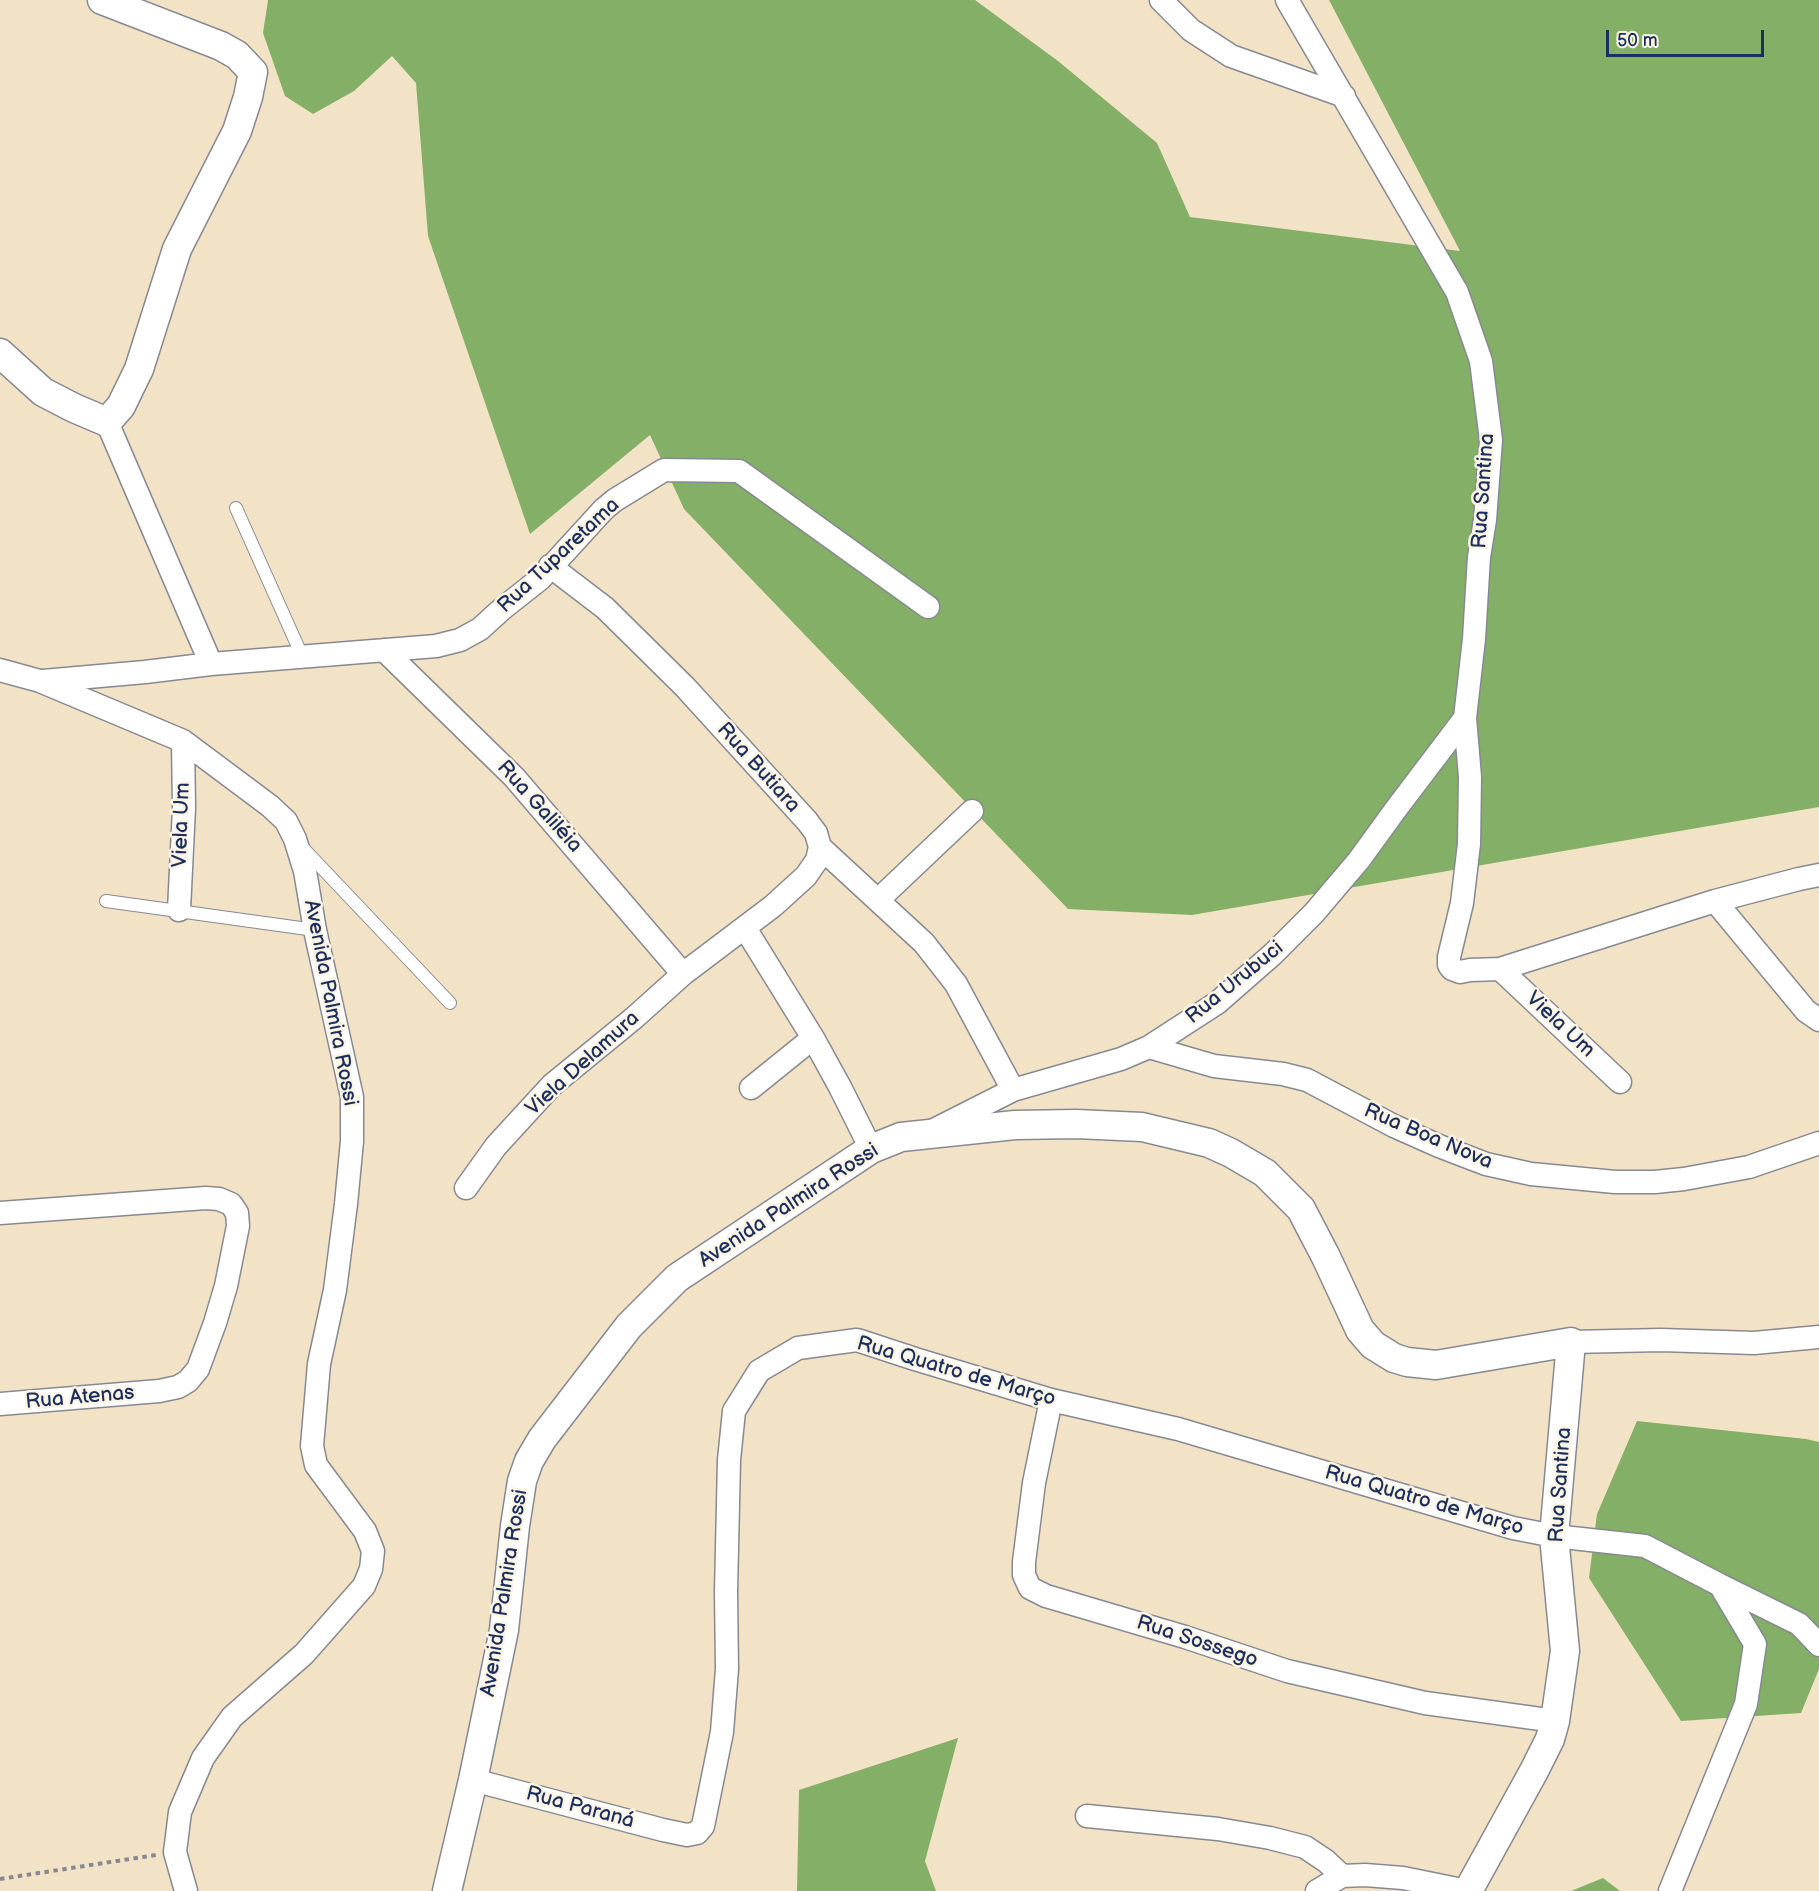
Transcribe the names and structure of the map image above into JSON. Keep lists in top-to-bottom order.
{
  "streets": {
    "street": [
      "Rua Santina",
      "Rua Tuparetama",
      "Rua Butiara",
      "Rua Galiléia",
      "Viela Um",
      "Rua Urubuci",
      "Avenida Palmira Rossi",
      "Viela Delamura",
      "Rua Boa Nova",
      "Rua Quatro de Março",
      "Rua Atenas",
      "Rua Sossego",
      "Rua Paraná"
    ]
  },
  "crossings": [
    ["Rua Santina", "Viela Um"],
    ["Rua Santina", "Rua Urubuci"],
    ["Rua Santina", "Avenida Palmira Rossi"],
    ["Rua Santina", "Rua Quatro de Março"],
    ["Rua Santina", "Rua Sossego"],
    ["Rua Tuparetama", "Rua Butiara"],
    ["Rua Tuparetama", "Rua Galiléia"],
    ["Rua Tuparetama", "Avenida Palmira Rossi"],
    ["Rua Galiléia", "Viela Delamura"],
    ["Viela Um", "Avenida Palmira Rossi"],
    ["Rua Urubuci", "Avenida Palmira Rossi"],
    ["Rua Urubuci", "Rua Boa Nova"],
    ["Avenida Palmira Rossi", "Rua Paraná"],
    ["Rua Quatro de Março", "Rua Sossego"],
    ["Rua Quatro de Março", "Rua Paraná"]
  ],
  "scale_bar": "50 m"
}
